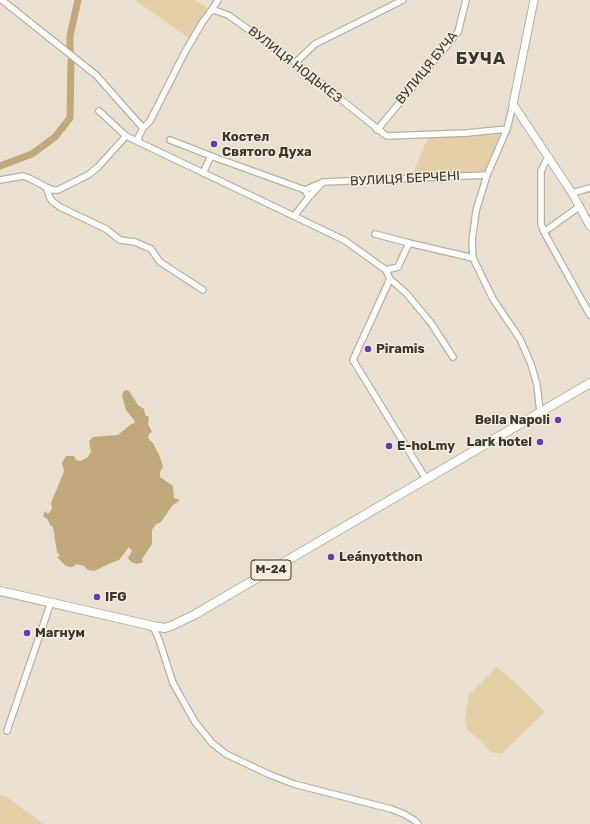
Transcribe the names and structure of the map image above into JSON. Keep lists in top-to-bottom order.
{
  "streets": {
    "highway": ["М-24"],
    "street": ["ВУЛИЦЯ НОДЬКЕЗ", "ВУЛИЦЯ БУЧА", "ВУЛИЦЯ БЕРЧЕНІ"]
  },
  "crossings": [
    ["ВУЛИЦЯ НОДЬКЕЗ", "ВУЛИЦЯ БУЧА"]
  ],
  "districts": ["БУЧА"],
  "places": [
    "Костел Святого Духа",
    "Piramis",
    "Bella Napoli",
    "Lark hotel",
    "E-hoLmy",
    "Leányotthon",
    "IFG",
    "Магнум"
  ]
}
